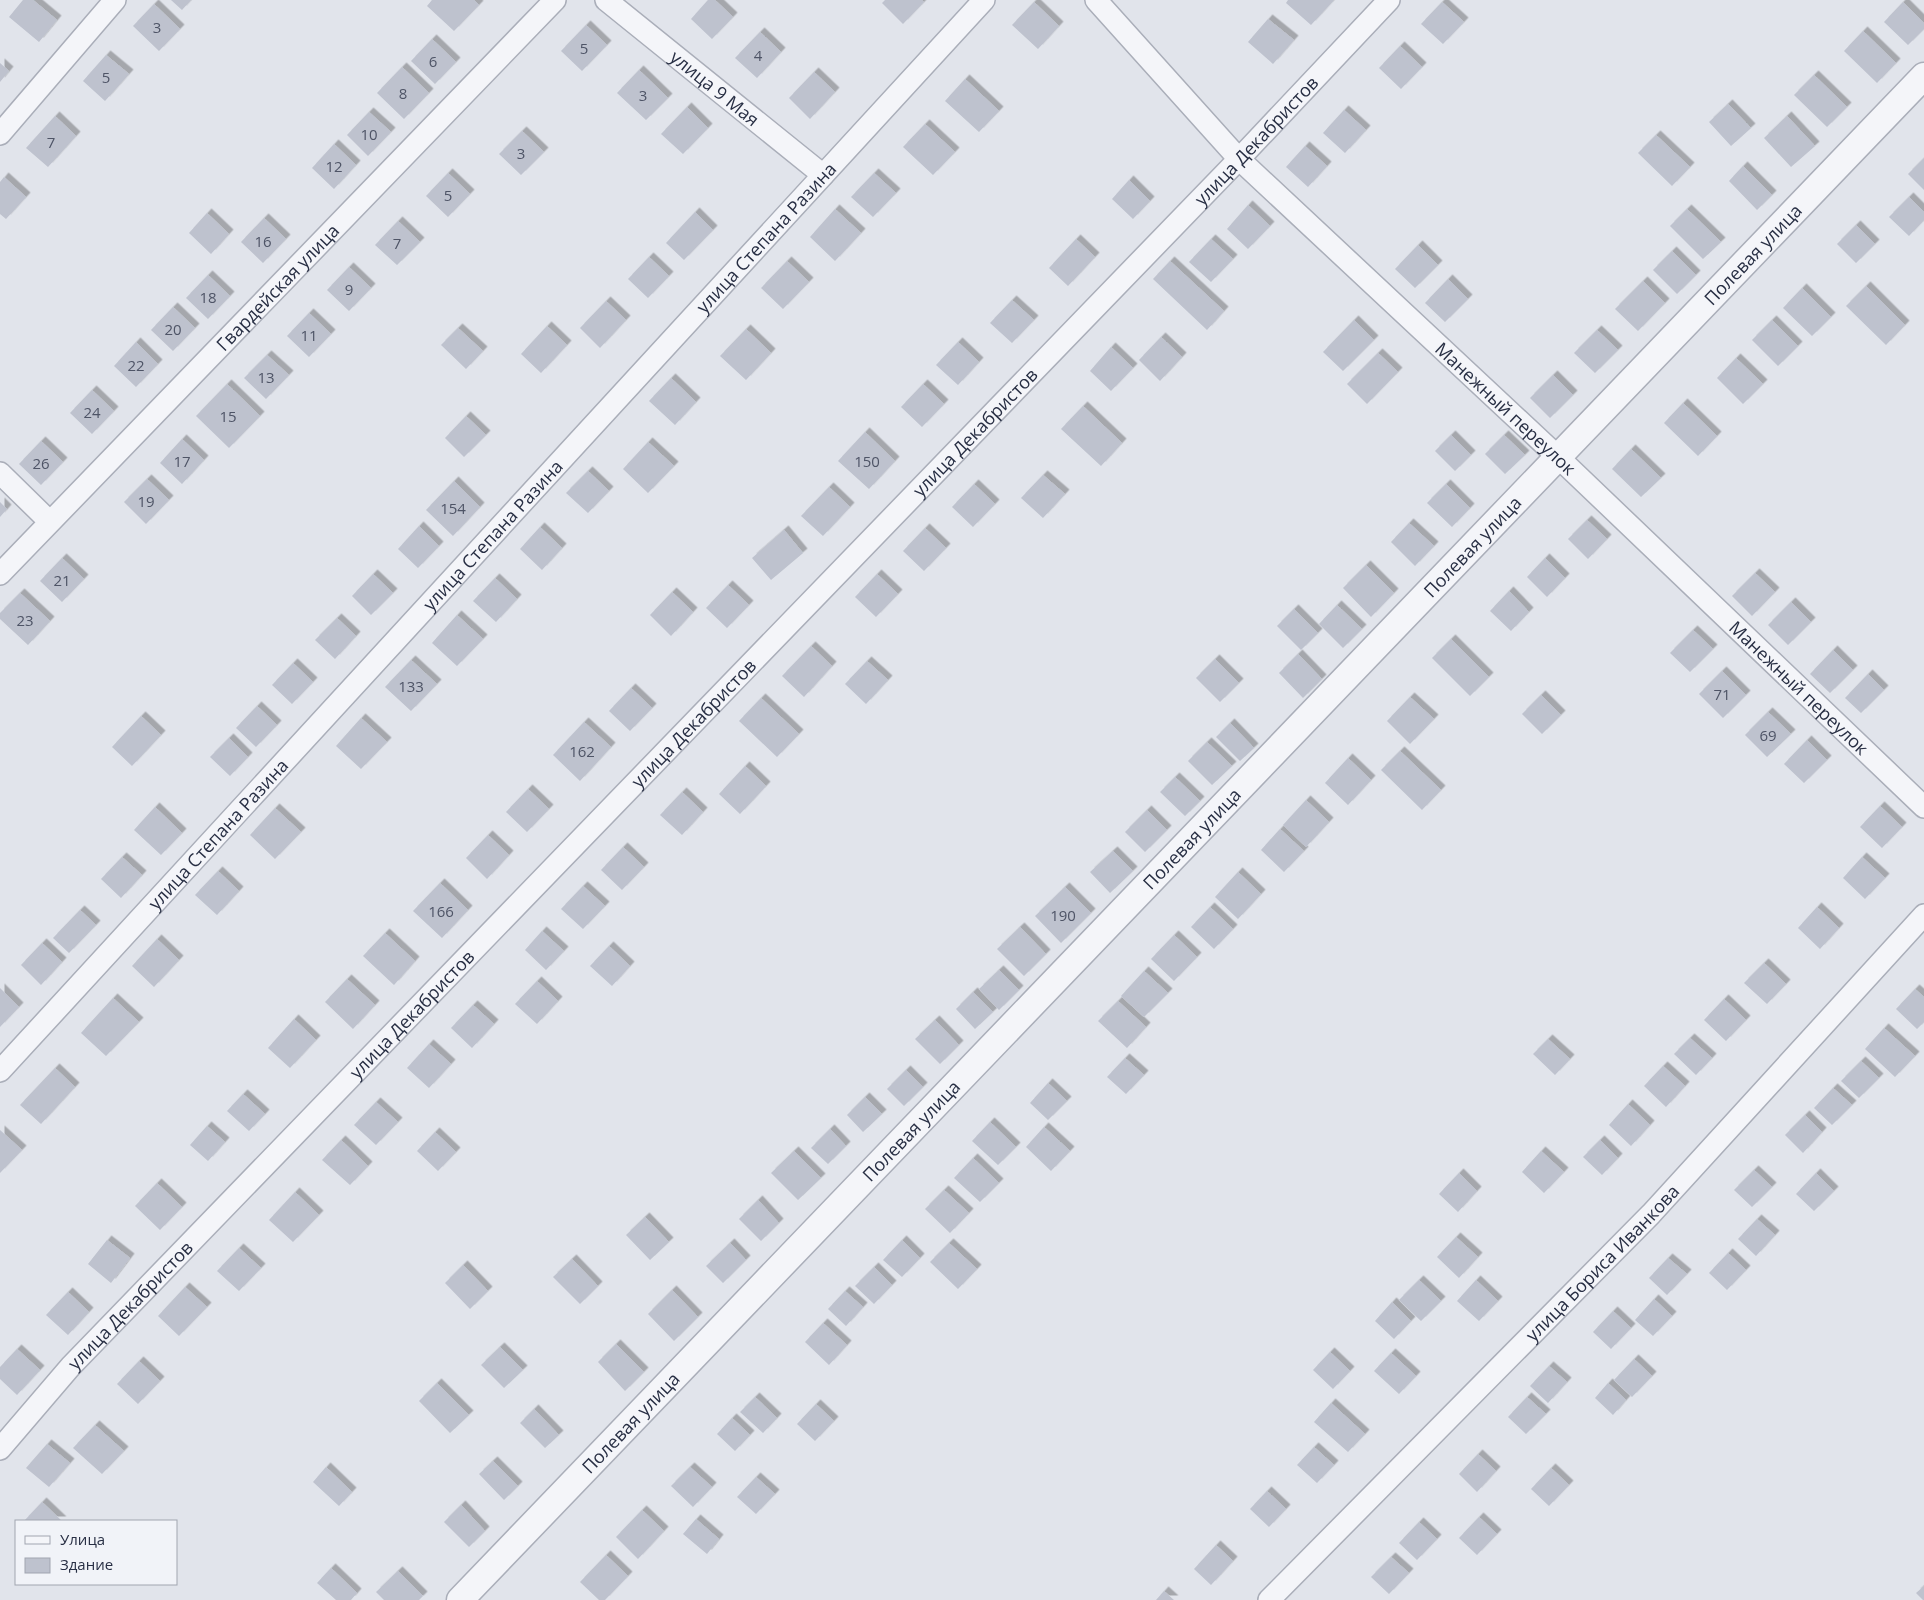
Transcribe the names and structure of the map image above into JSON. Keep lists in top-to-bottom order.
{
  "streets": {
    "street": [
      "улица 9 Мая",
      "улица Декабристов",
      "улица Степана Разина",
      "Полевая улица",
      "Гвардейская улица",
      "Манежный переулок",
      "улица Бориса Иванкова"
    ]
  },
  "crossings": [
    ["улица 9 Мая", "улица Степана Разина"],
    ["улица Декабристов", "Манежный переулок"],
    ["Полевая улица", "Манежный переулок"]
  ],
  "house_numbers": [
    "3",
    "5",
    "4",
    "6",
    "5",
    "8",
    "3",
    "10",
    "7",
    "3",
    "12",
    "5",
    "16",
    "7",
    "9",
    "18",
    "20",
    "11",
    "22",
    "13",
    "24",
    "15",
    "17",
    "150",
    "26",
    "19",
    "154",
    "21",
    "23",
    "133",
    "71",
    "69",
    "162",
    "166",
    "190"
  ],
  "legend": ["Улица", "Здание"]
}
